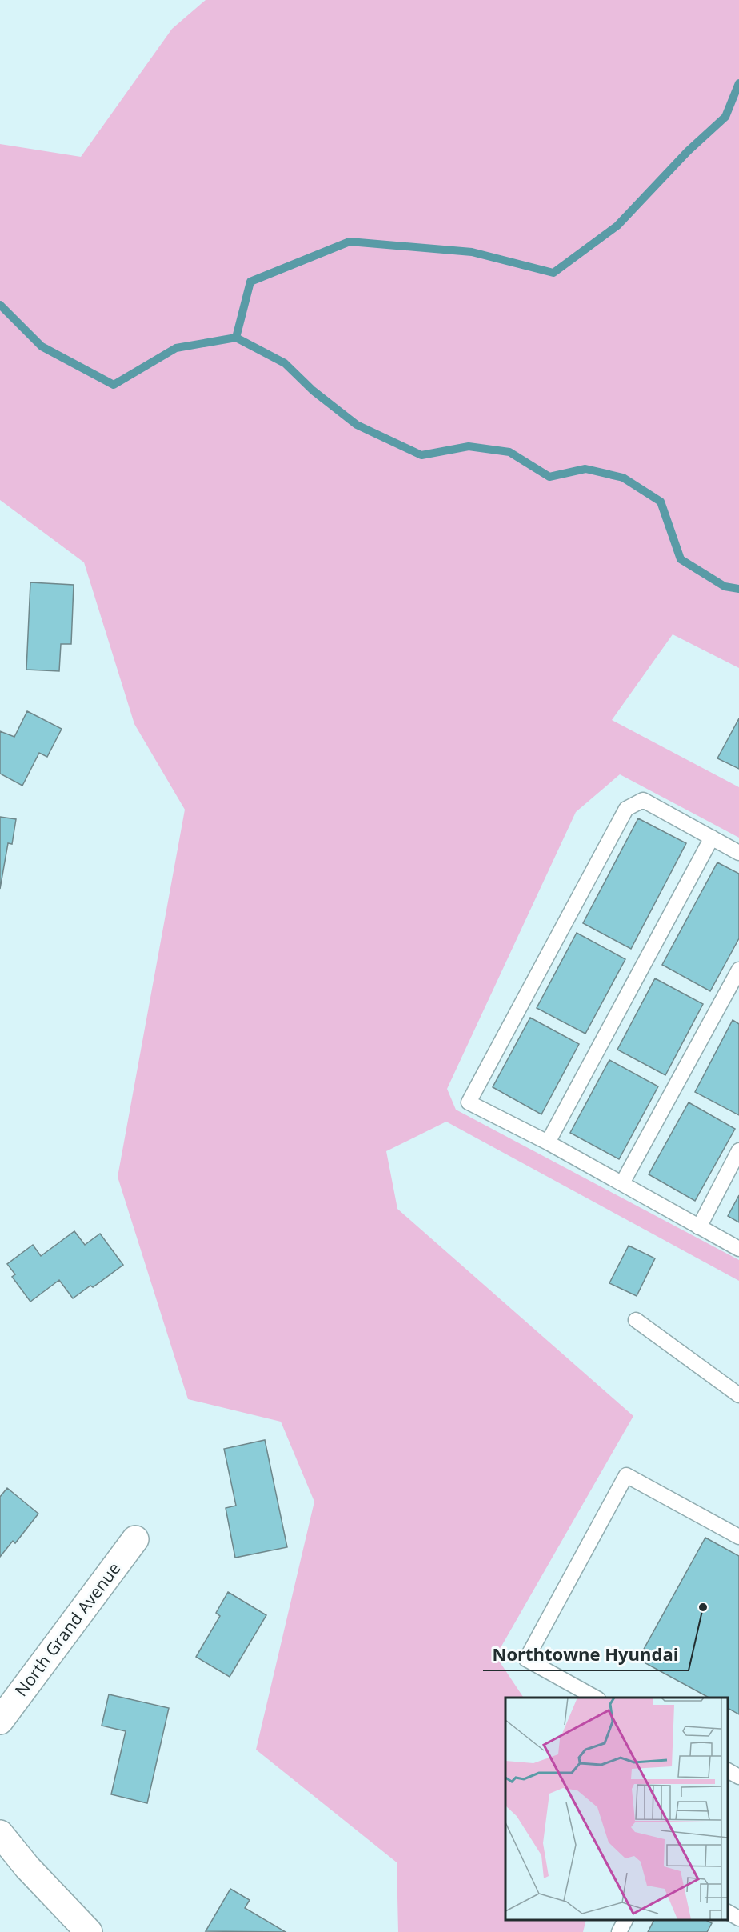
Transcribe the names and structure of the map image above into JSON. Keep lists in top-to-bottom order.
{
  "streets": {
    "street": ["North Grand Avenue"]
  },
  "places": ["Northtowne Hyundai"]
}
